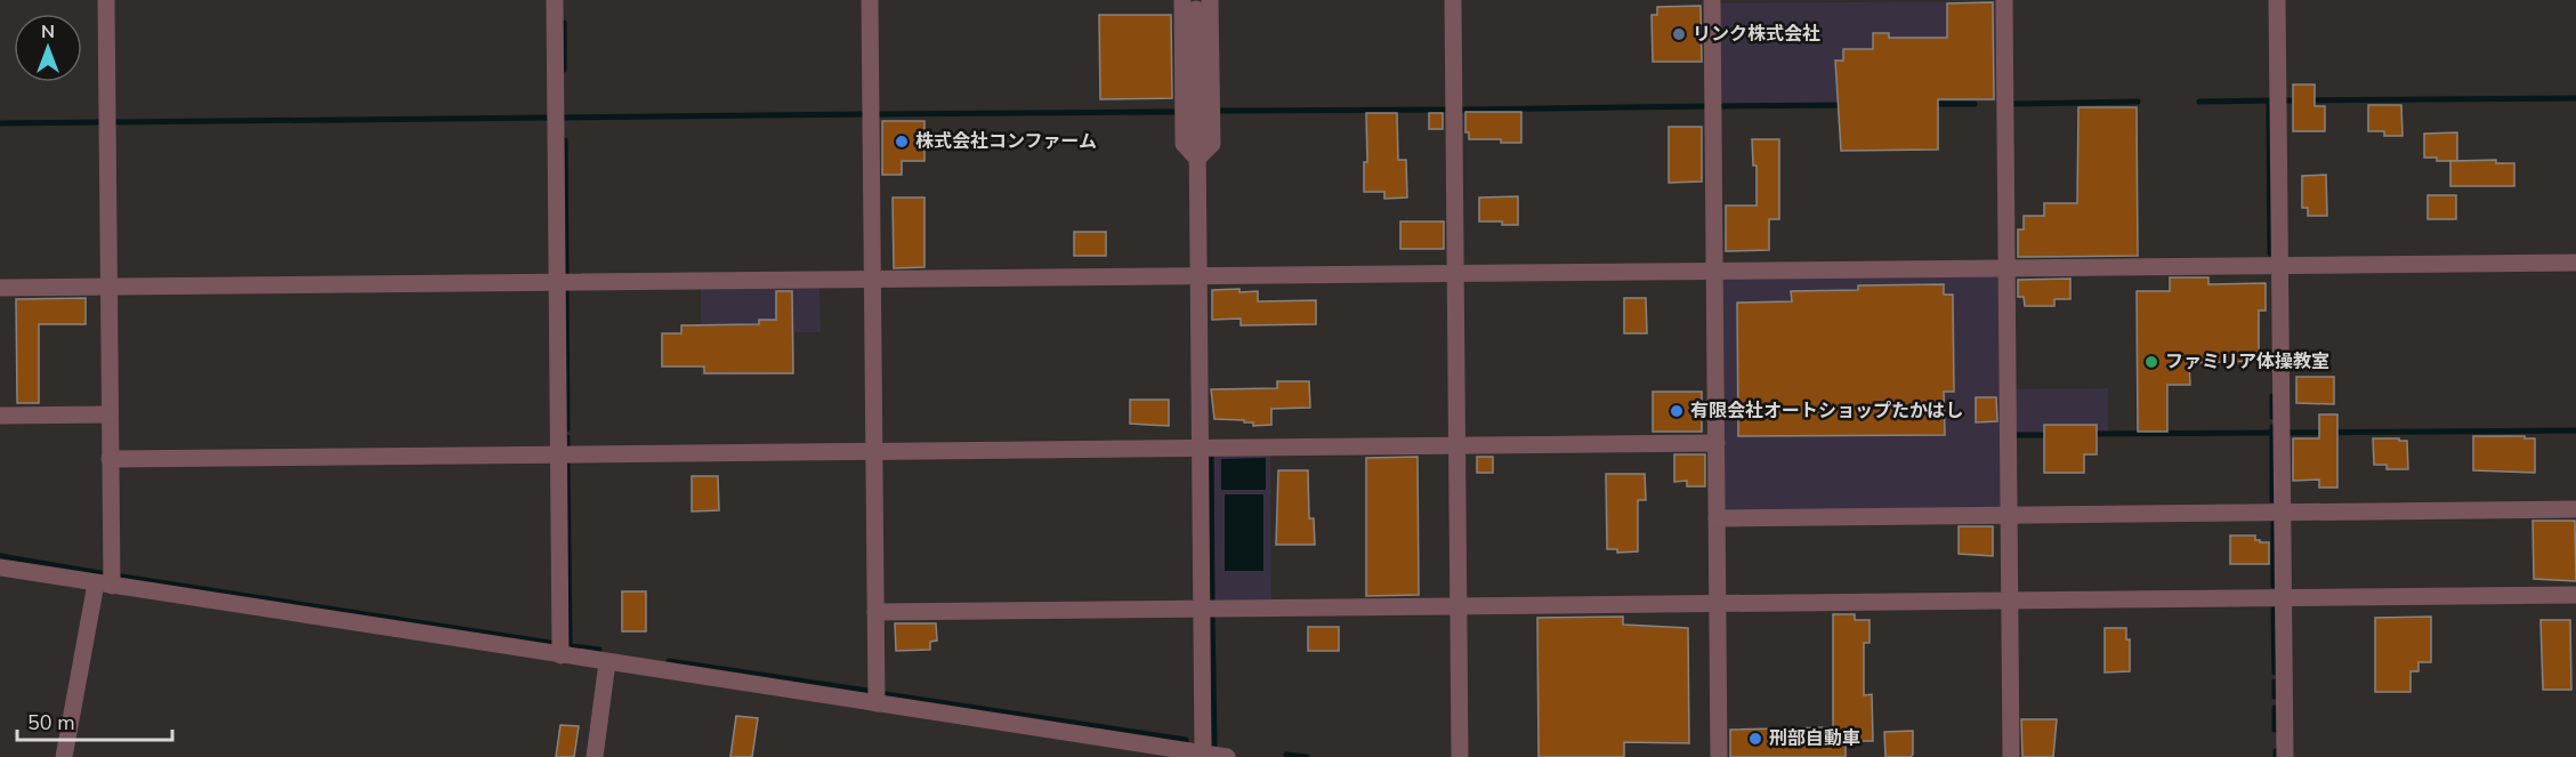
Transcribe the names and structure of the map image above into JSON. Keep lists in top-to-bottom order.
{
  "places": [
    "リンク株式会社",
    "株式会社コンファーム",
    "ファミリア体操教室",
    "有限会社オートショップたかはし",
    "刑部自動車"
  ],
  "scale_bar": "50 m",
  "north": "top"
}
